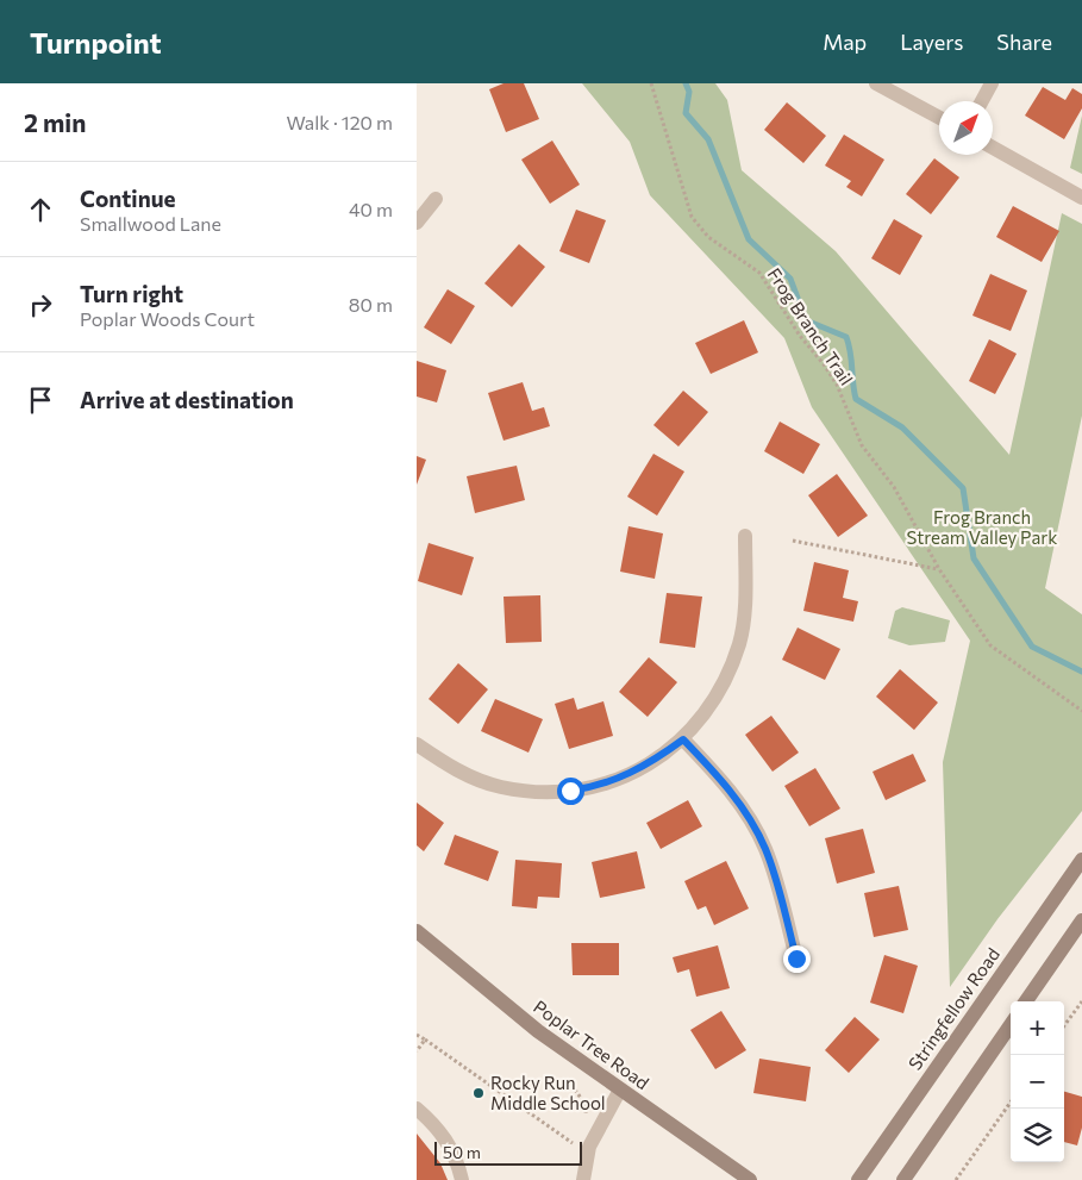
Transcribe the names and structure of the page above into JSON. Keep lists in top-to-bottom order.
{
  "streets": {
    "main road": ["Stringfellow Road", "Poplar Tree Road"],
    "path": ["Frog Branch Trail"]
  },
  "parks": ["Frog Branch Stream Valley Park"],
  "places": ["Rocky Run Middle School"],
  "scale_bar": "50 m",
  "north": "top right",
  "page": {
    "header": "Turnpoint",
    "nav": ["Map", "Layers", "Share"],
    "heading": ["2 min", "Walk · 120 m"],
    "list": [
      ["Continue", "Smallwood Lane", "40 m"],
      ["Turn right", "Poplar Woods Court", "80 m"],
      "Arrive at destination"
    ],
    "map_buttons": ["+", "−"],
    "scale": "50 m"
  }
}
